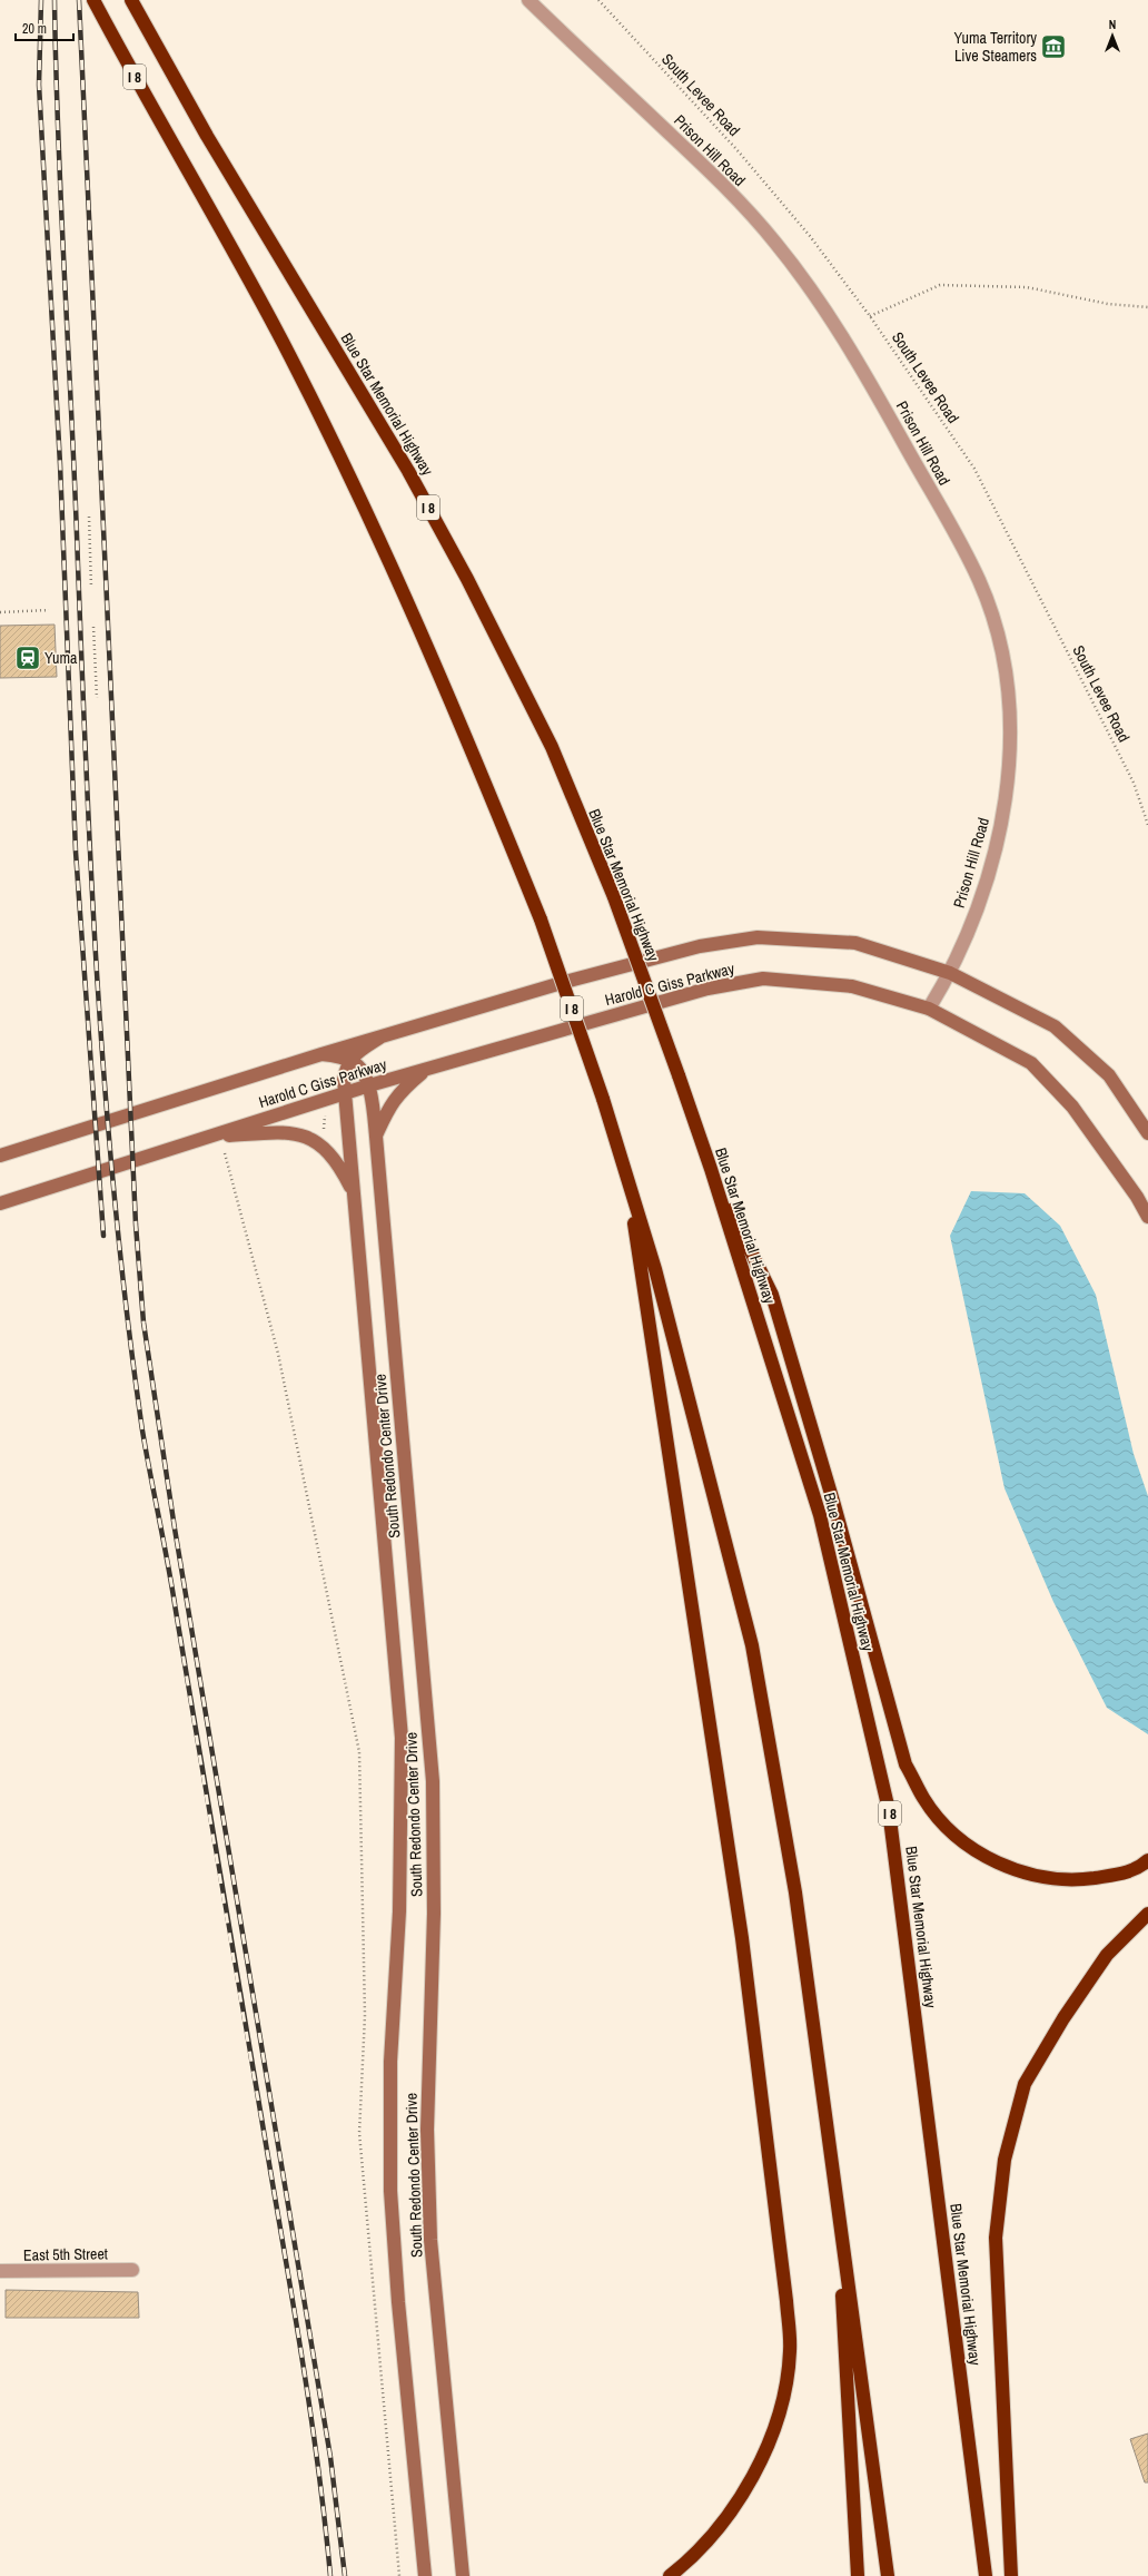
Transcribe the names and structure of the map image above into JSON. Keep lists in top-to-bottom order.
{
  "streets": {
    "highway": ["I 8", "Blue Star Memorial Highway"],
    "main road": ["Harold C Giss Parkway", "South Redondo Center Drive"],
    "street": ["Prison Hill Road", "East 5th Street"],
    "path": ["South Levee Road"]
  },
  "crossings": [
    ["Prison Hill Road", "Harold C Giss Parkway"],
    ["Harold C Giss Parkway", "South Redondo Center Drive"]
  ],
  "places": {
    "museum": ["Yuma Territory Live Steamers"],
    "station": ["Yuma"]
  },
  "scale_bar": "20 m",
  "north": "top"
}
